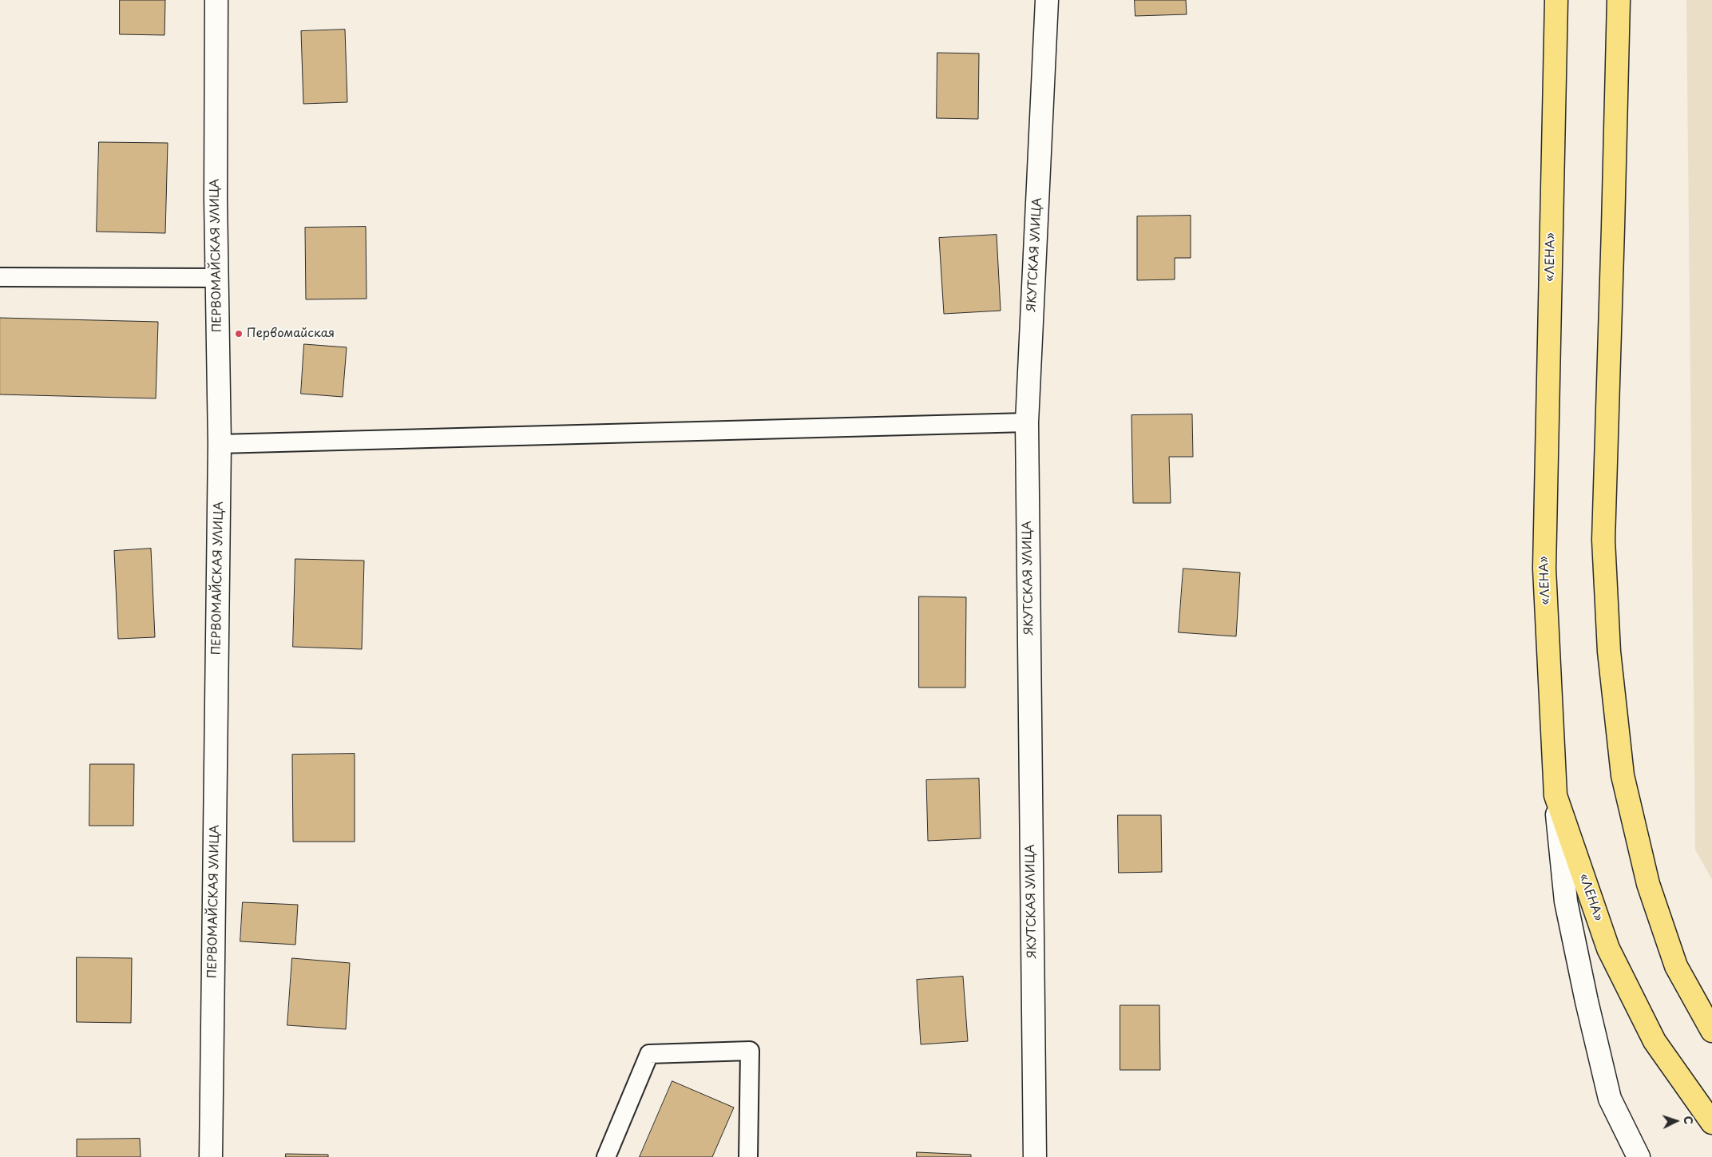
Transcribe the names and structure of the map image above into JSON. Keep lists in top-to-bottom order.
{
  "streets": {
    "highway": ["«ЛЕНА»"],
    "street": ["ЯКУТСКАЯ УЛИЦА", "ПЕРВОМАЙСКАЯ УЛИЦА"]
  },
  "places": ["Первомайская"],
  "north": "right"
}
